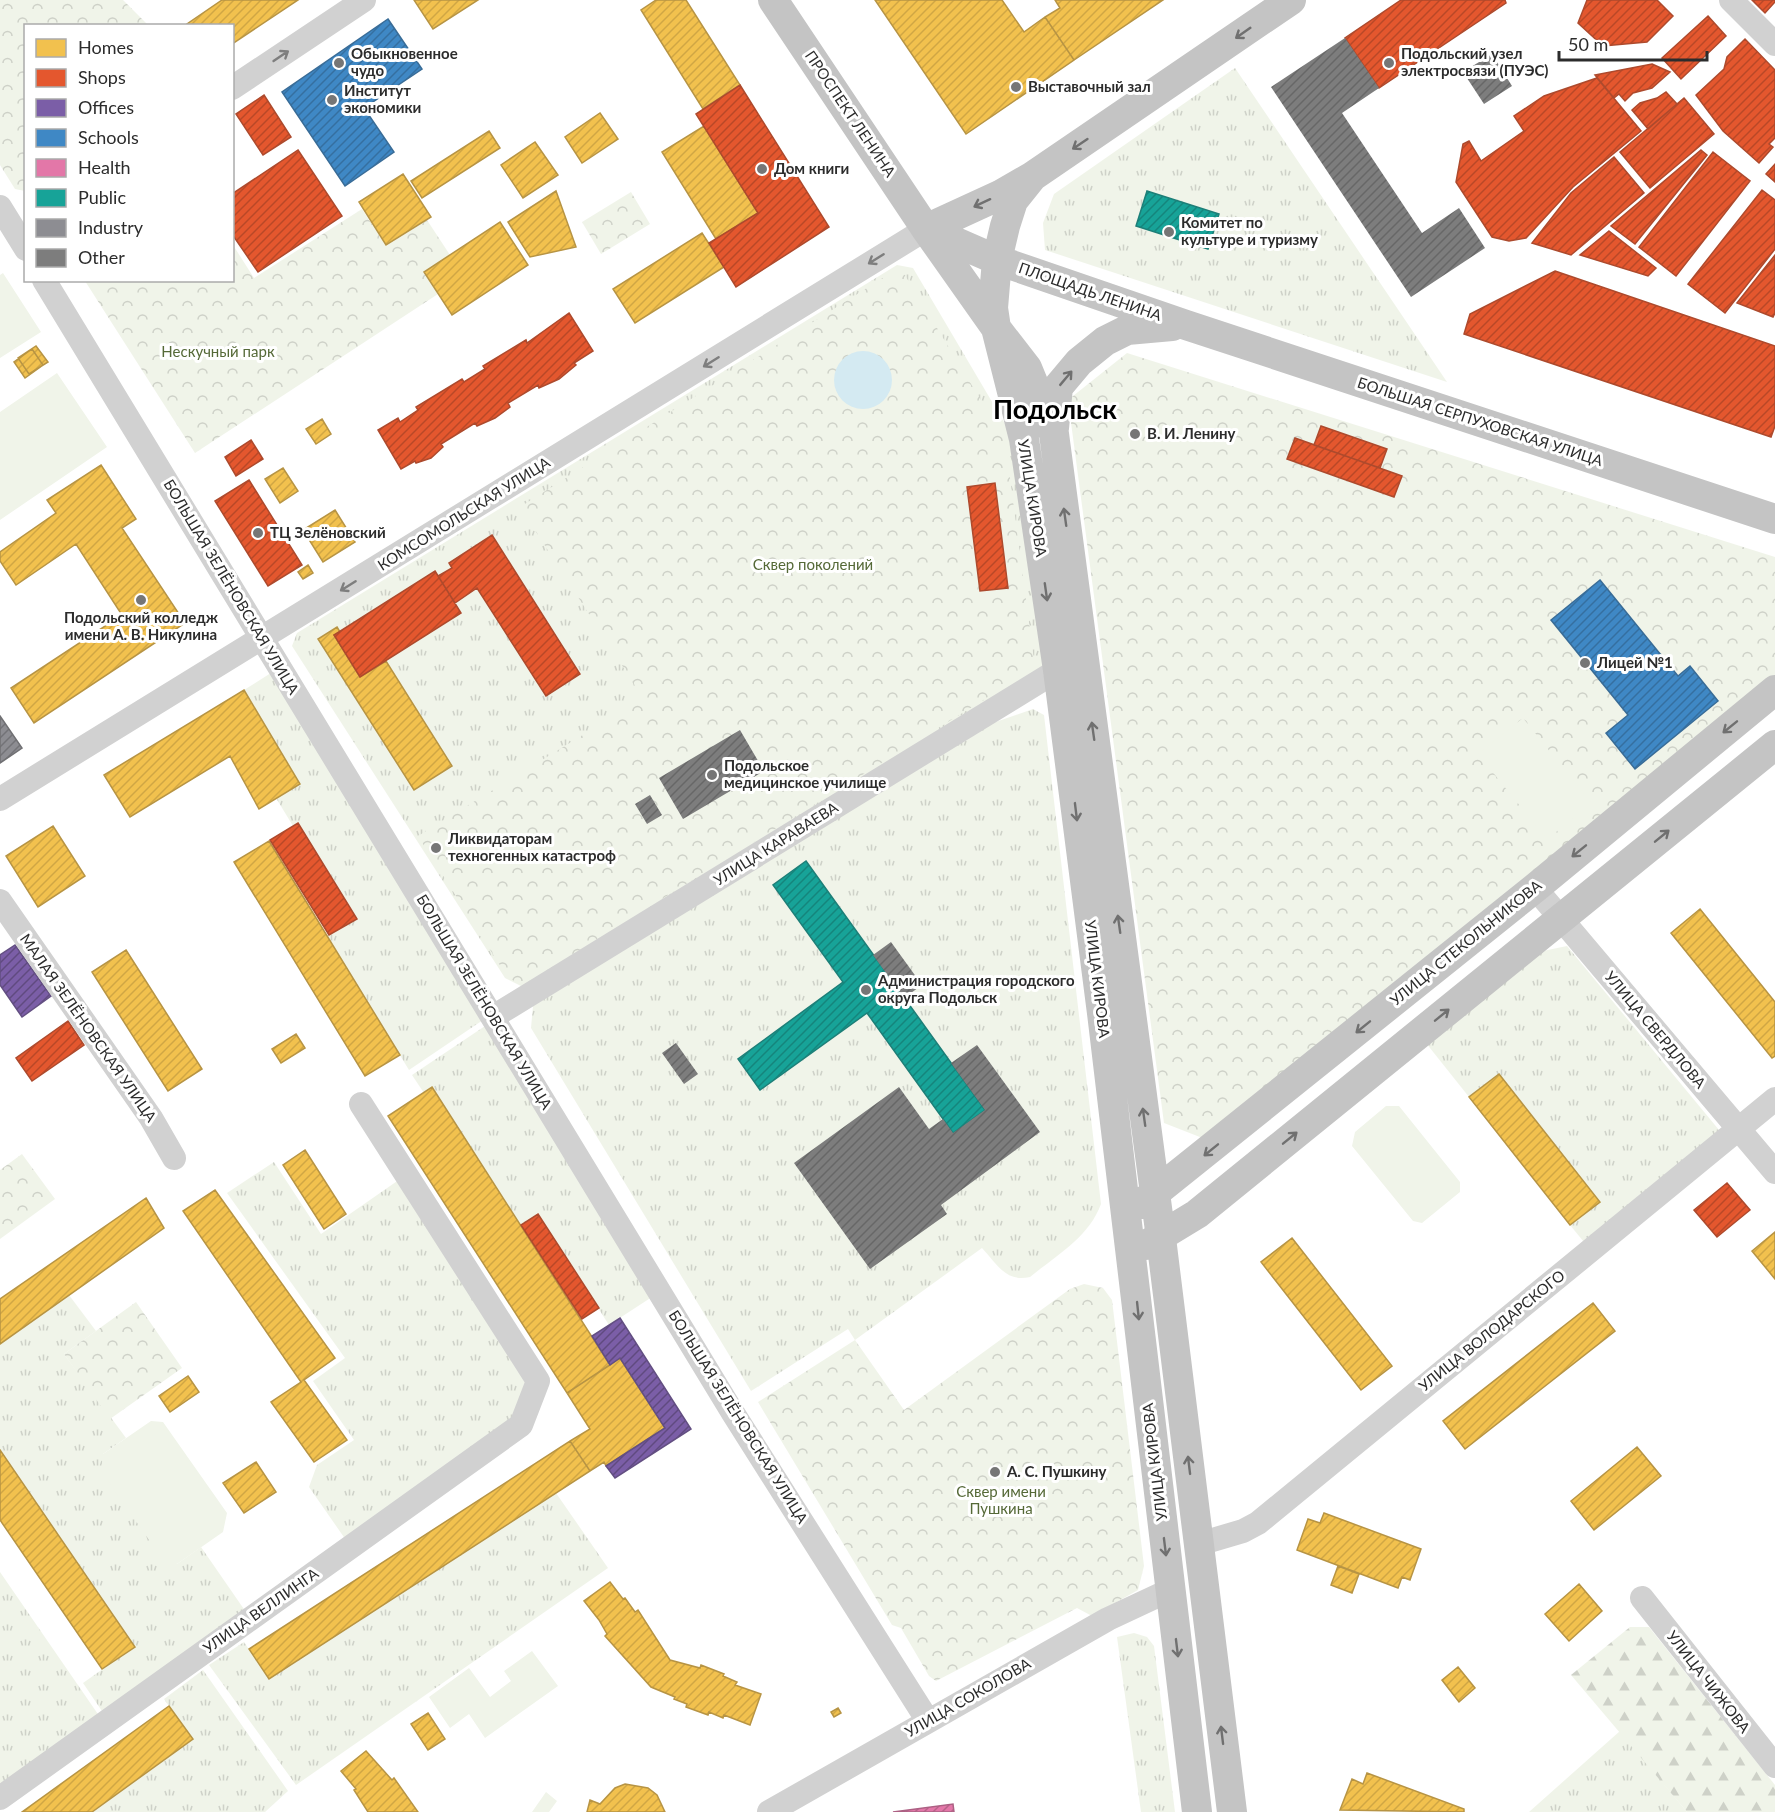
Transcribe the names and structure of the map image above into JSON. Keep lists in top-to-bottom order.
{
  "streets": {
    "main road": [
      "ПРОСПЕКТ ЛЕНИНА",
      "ПЛОЩАДЬ ЛЕНИНА",
      "БОЛЬШАЯ СЕРПУХОВСКАЯ УЛИЦА",
      "УЛИЦА КИРОВА",
      "УЛИЦА СТЕКОЛЬНИКОВА"
    ],
    "street": [
      "КОМСОМОЛЬСКАЯ УЛИЦА",
      "БОЛЬШАЯ ЗЕЛЁНОВСКАЯ УЛИЦА",
      "УЛИЦА КАРАВАЕВА",
      "МАЛАЯ ЗЕЛЁНОВСКАЯ УЛИЦА",
      "УЛИЦА СВЕРДЛОВА",
      "УЛИЦА ВОЛОДАРСКОГО",
      "УЛИЦА ВЕЛЛИНГА",
      "УЛИЦА ЧИЖОВА",
      "УЛИЦА СОКОЛОВА"
    ]
  },
  "crossings": [
    ["ПРОСПЕКТ ЛЕНИНА", "ПЛОЩАДЬ ЛЕНИНА"],
    ["ПРОСПЕКТ ЛЕНИНА", "КОМСОМОЛЬСКАЯ УЛИЦА"],
    ["ПЛОЩАДЬ ЛЕНИНА", "БОЛЬШАЯ СЕРПУХОВСКАЯ УЛИЦА"],
    ["ПЛОЩАДЬ ЛЕНИНА", "УЛИЦА КИРОВА"],
    ["ПЛОЩАДЬ ЛЕНИНА", "КОМСОМОЛЬСКАЯ УЛИЦА"],
    ["УЛИЦА КИРОВА", "УЛИЦА КАРАВАЕВА"],
    ["УЛИЦА КИРОВА", "УЛИЦА СТЕКОЛЬНИКОВА"],
    ["УЛИЦА КИРОВА", "УЛИЦА ВОЛОДАРСКОГО"],
    ["УЛИЦА КИРОВА", "УЛИЦА СОКОЛОВА"],
    ["КОМСОМОЛЬСКАЯ УЛИЦА", "БОЛЬШАЯ ЗЕЛЁНОВСКАЯ УЛИЦА"],
    ["БОЛЬШАЯ ЗЕЛЁНОВСКАЯ УЛИЦА", "УЛИЦА КАРАВАЕВА"],
    ["БОЛЬШАЯ ЗЕЛЁНОВСКАЯ УЛИЦА", "УЛИЦА СОКОЛОВА"],
    ["УЛИЦА СТЕКОЛЬНИКОВА", "УЛИЦА СВЕРДЛОВА"],
    ["УЛИЦА СВЕРДЛОВА", "УЛИЦА ВОЛОДАРСКОГО"]
  ],
  "one_way": ["КОМСОМОЛЬСКАЯ УЛИЦА"],
  "districts": ["Подольск"],
  "parks": ["Нескучный парк", "Сквер поколений", "Сквер имени Пушкина"],
  "places": [
    "Обыкновенное чудо",
    "Подольский узел электросвязи (ПУЭС)",
    "Выставочный зал",
    "Институт экономики",
    "Дом книги",
    "Комитет по культуре и туризму",
    "В. И. Ленину",
    "ТЦ Зелёновский",
    "Подольский колледж имени А. В. Никулина",
    "Лицeй №1",
    "Подольское медицинское училище",
    "Ликвидаторам техногенных катастроф",
    "Администрация городского округа Подольск",
    "А. С. Пушкину"
  ],
  "legend": [
    "Homes",
    "Shops",
    "Offices",
    "Schools",
    "Health",
    "Public",
    "Industry",
    "Other"
  ],
  "scale_bar": "50 m"
}
